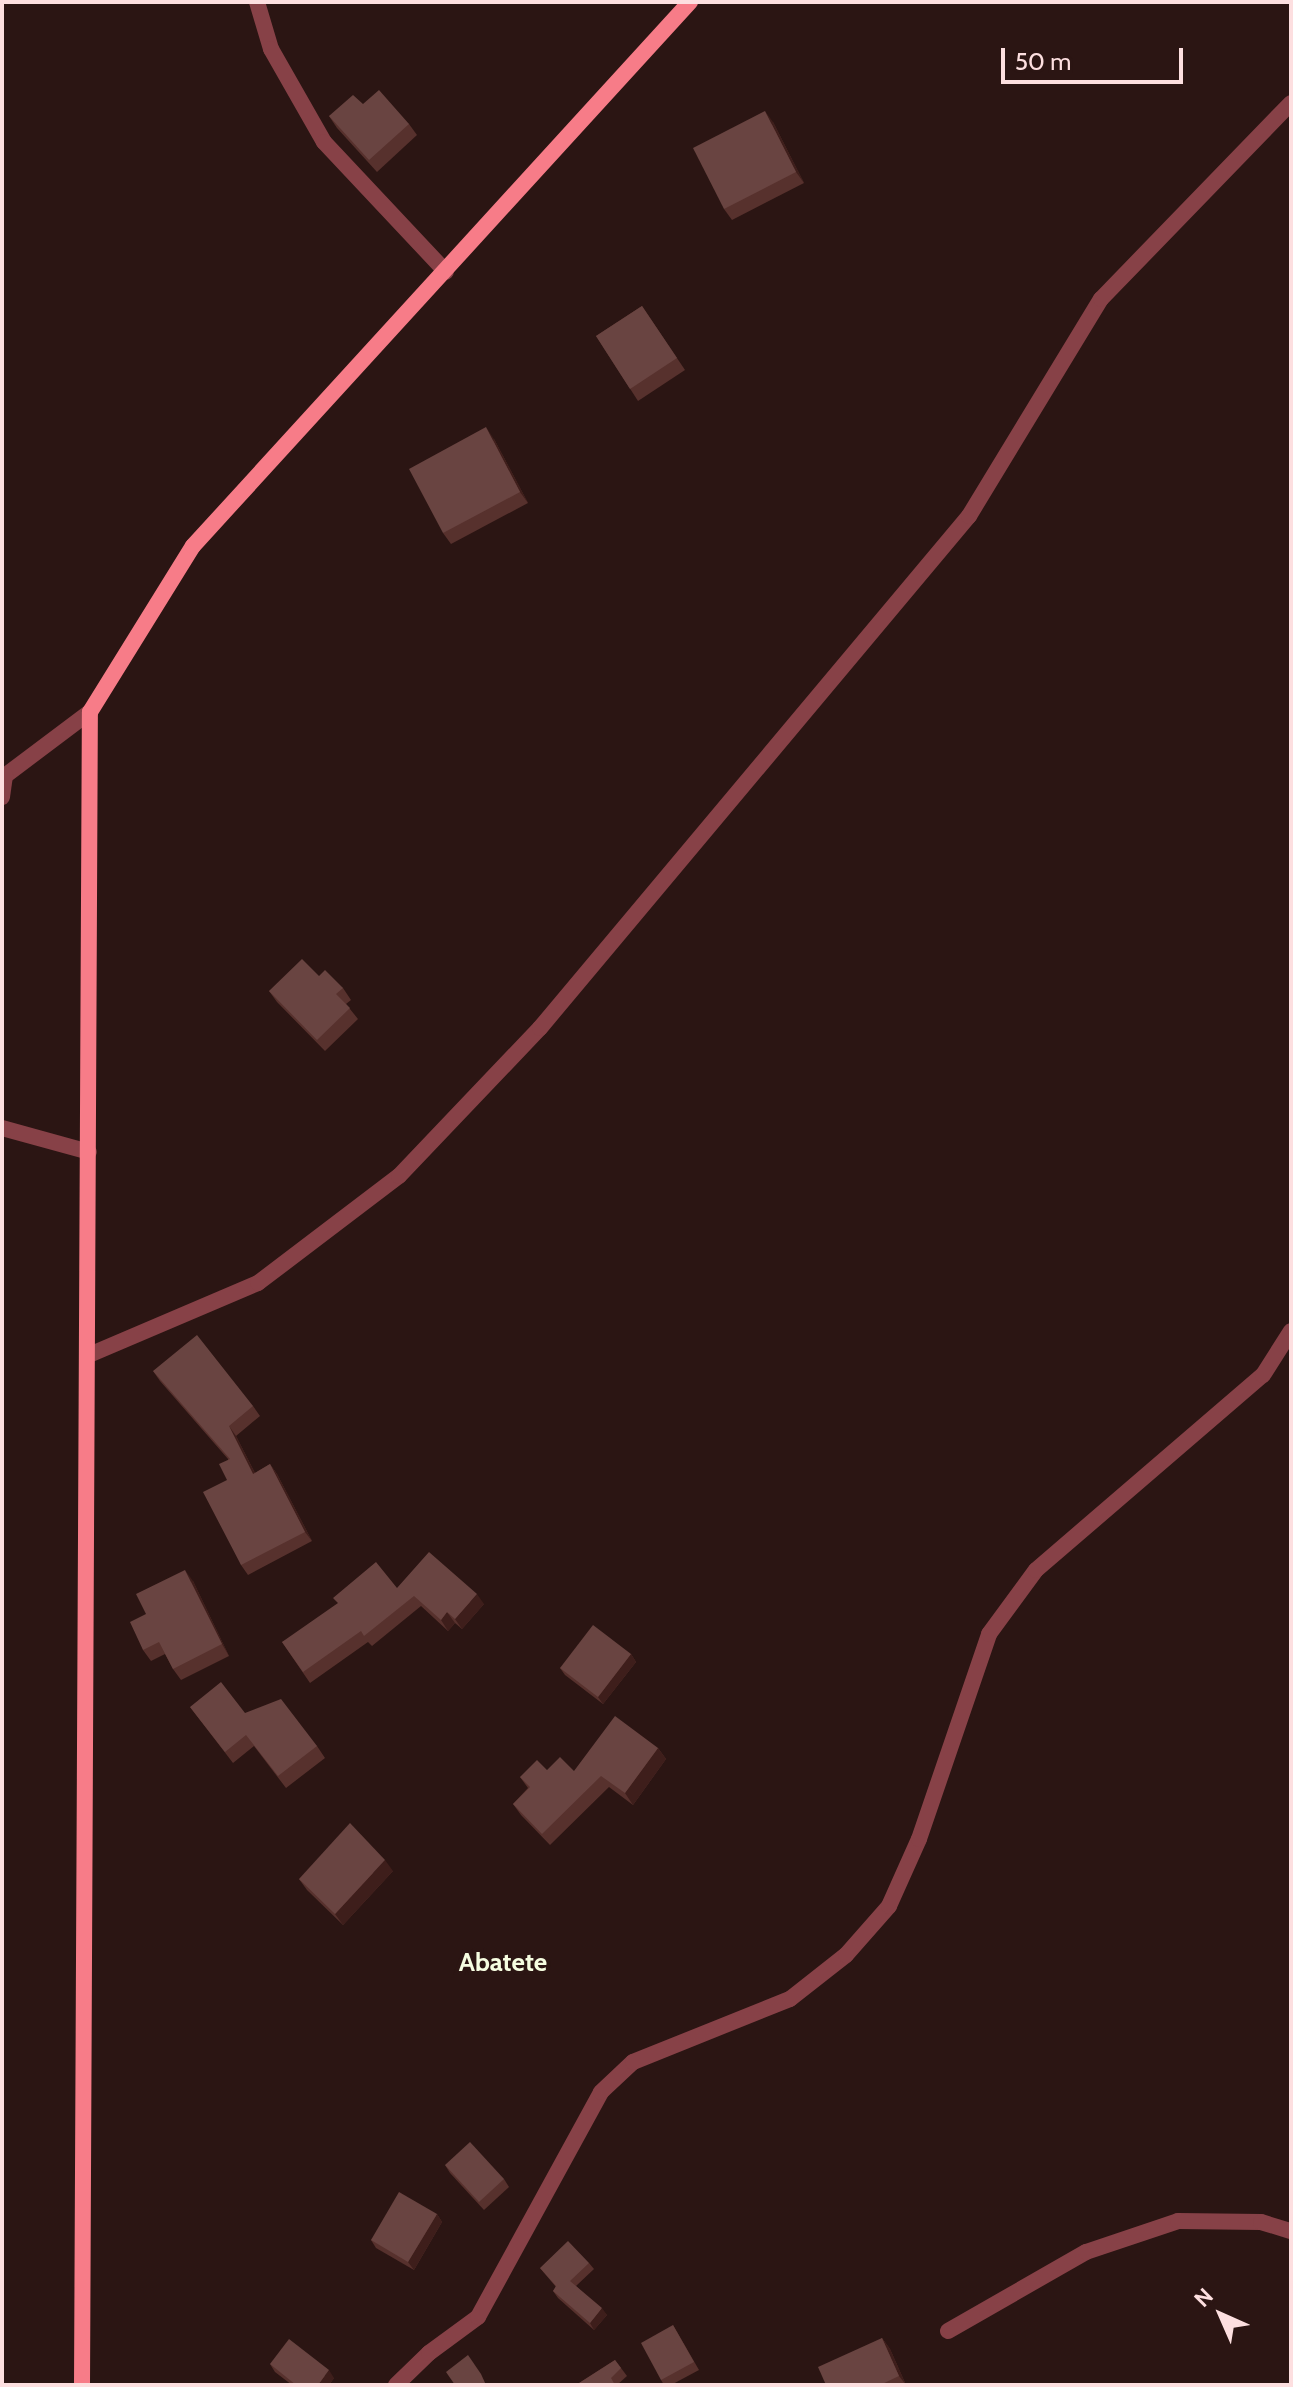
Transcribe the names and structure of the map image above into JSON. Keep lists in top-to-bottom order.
{
  "districts": ["Abatete"],
  "scale_bar": "50 m",
  "north": "top left"
}
